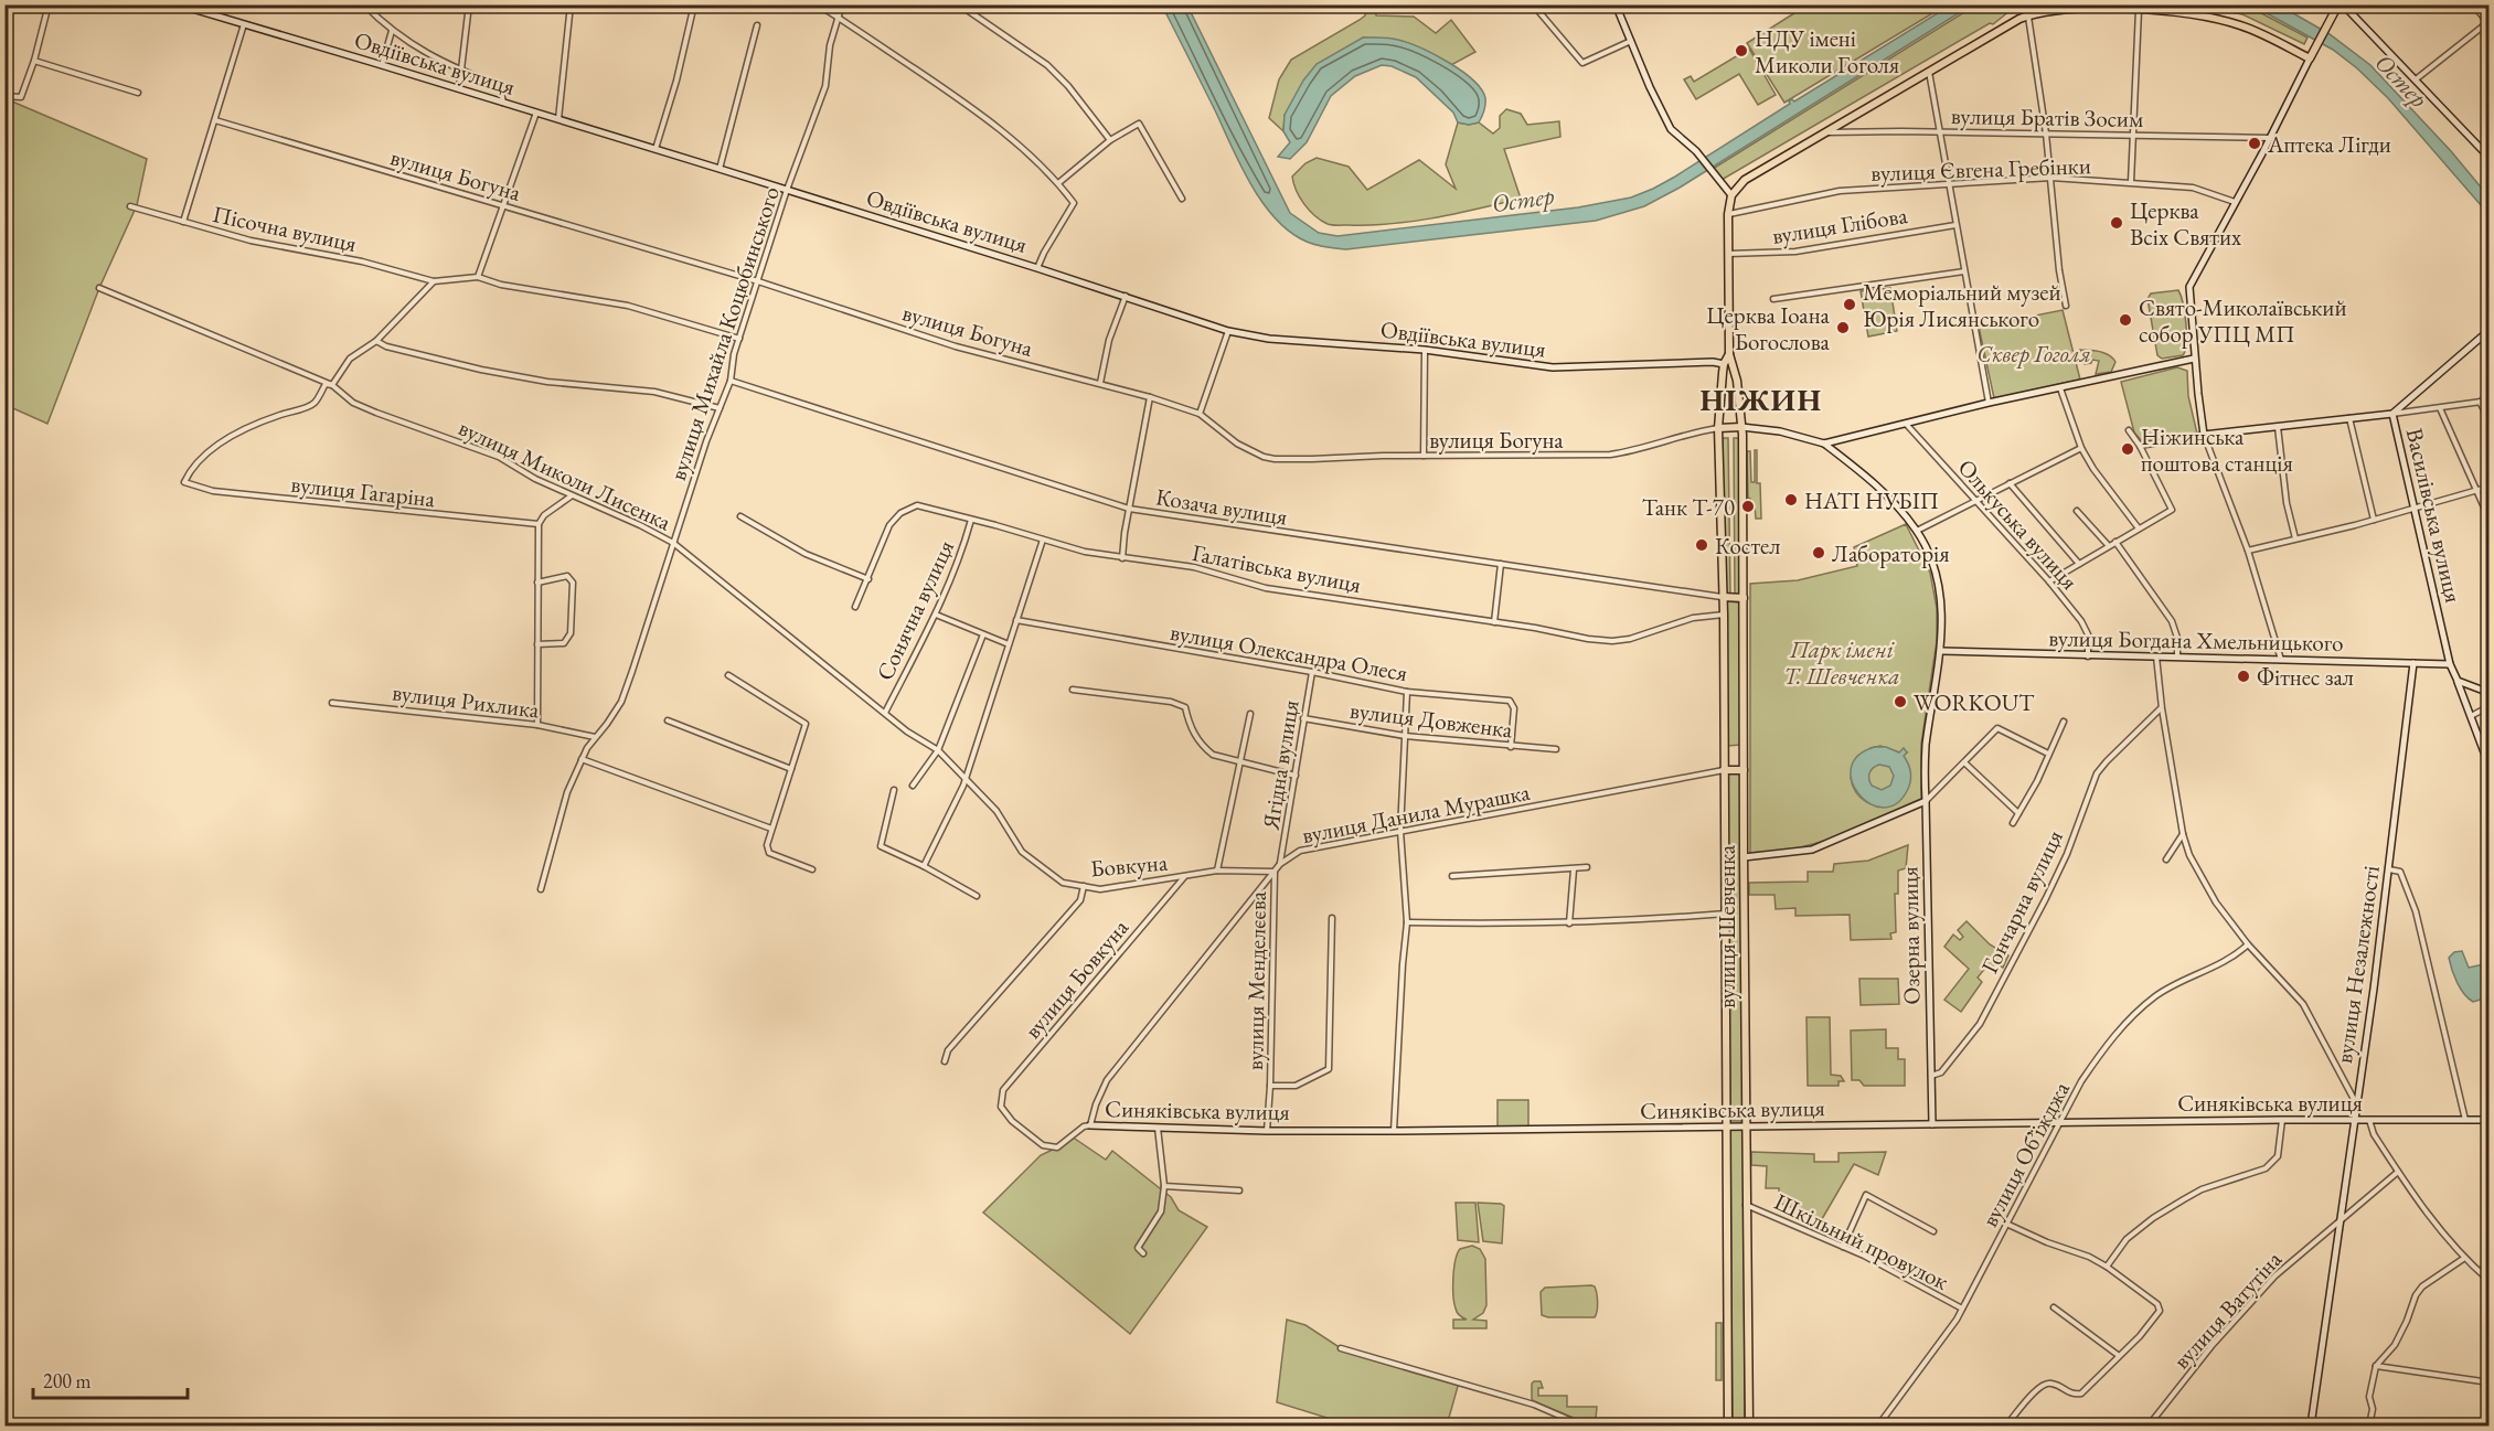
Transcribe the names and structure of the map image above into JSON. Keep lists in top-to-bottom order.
{
  "streets": {
    "main road": ["вулиця Шевченка"],
    "street": [
      "Овдіївська вулиця",
      "вулиця Братів Зосим",
      "вулиця Євгена Гребінки",
      "вулиця Богуна",
      "вулиця Глібова",
      "Пісочна вулиця",
      "вулиця Михайла Коцюбинського",
      "вулиця Миколи Лисенка",
      "вулиця Гагаріна",
      "Козача вулиця",
      "Василівська вулиця",
      "Олькуська вулиця",
      "Галатівська вулиця",
      "Сонячна вулиця",
      "вулиця Богдана Хмельницького",
      "вулиця Олександра Олеся",
      "вулиця Рихлика",
      "вулиця Довженка",
      "Ягідна вулиця",
      "вулиця Данила Мурашка",
      "Бовкуна",
      "Гончарна вулиця",
      "Озерна вулиця",
      "вулиця Незалежності",
      "вулиця Бовкуна",
      "вулиця Менделєєва",
      "Синяківська вулиця",
      "вулиця Обʼїжджа",
      "Шкільний провулок",
      "вулиця Ватутіна"
    ]
  },
  "crossings": [
    ["Овдіївська вулиця", "вулиця Михайла Коцюбинського"],
    ["Овдіївська вулиця", "вулиця Шевченка"],
    ["вулиця Богуна", "вулиця Михайла Коцюбинського"],
    ["вулиця Богуна", "вулиця Шевченка"],
    ["вулиця Михайла Коцюбинського", "вулиця Миколи Лисенка"],
    ["вулиця Михайла Коцюбинського", "Козача вулиця"],
    ["вулиця Михайла Коцюбинського", "вулиця Рихлика"],
    ["вулиця Миколи Лисенка", "вулиця Гагаріна"],
    ["вулиця Миколи Лисенка", "Сонячна вулиця"],
    ["вулиця Миколи Лисенка", "Бовкуна"],
    ["Козача вулиця", "вулиця Шевченка"],
    ["Василівська вулиця", "вулиця Богдана Хмельницького"],
    ["Олькуська вулиця", "вулиця Богдана Хмельницького"],
    ["Галатівська вулиця", "Сонячна вулиця"],
    ["Галатівська вулиця", "вулиця Шевченка"],
    ["вулиця Богдана Хмельницького", "Озерна вулиця"],
    ["вулиця Богдана Хмельницького", "вулиця Незалежності"],
    ["вулиця Олександра Олеся", "вулиця Довженка"],
    ["вулиця Олександра Олеся", "Ягідна вулиця"],
    ["вулиця Довженка", "Ягідна вулиця"],
    ["Ягідна вулиця", "вулиця Данила Мурашка"],
    ["вулиця Данила Мурашка", "Бовкуна"],
    ["вулиця Данила Мурашка", "вулиця Шевченка"],
    ["вулиця Данила Мурашка", "вулиця Менделєєва"],
    ["вулиця Данила Мурашка", "Синяківська вулиця"],
    ["Бовкуна", "вулиця Бовкуна"],
    ["Бовкуна", "вулиця Менделєєва"],
    ["Гончарна вулиця", "Озерна вулиця"],
    ["вулиця Шевченка", "Синяківська вулиця"],
    ["вулиця Шевченка", "Шкільний провулок"],
    ["Озерна вулиця", "Синяківська вулиця"],
    ["вулиця Незалежності", "Синяківська вулиця"],
    ["вулиця Незалежності", "вулиця Ватутіна"],
    ["вулиця Бовкуна", "Синяківська вулиця"],
    ["вулиця Менделєєва", "Синяківська вулиця"],
    ["Синяківська вулиця", "вулиця Обʼїжджа"],
    ["вулиця Обʼїжджа", "Шкільний провулок"]
  ],
  "districts": ["НІЖИН"],
  "water": ["Остер"],
  "parks": ["Сквер Гоголя", "Парк імені Т. Шевченка"],
  "places": [
    "НДУ імені Миколи Гоголя",
    "Аптека Лігди",
    "Церква Всіх Святих",
    "Меморіальний музей Юрія Лисянського",
    "Свято-Миколаївський собор УПЦ МП",
    "Церква Іоана Богослова",
    "Ніжинська поштова станція",
    "НАТІ НУБІП",
    "Танк Т-70",
    "Костел",
    "Лабораторія",
    "Фітнес зал",
    "WORKOUT"
  ],
  "scale_bar": "200 m"
}
